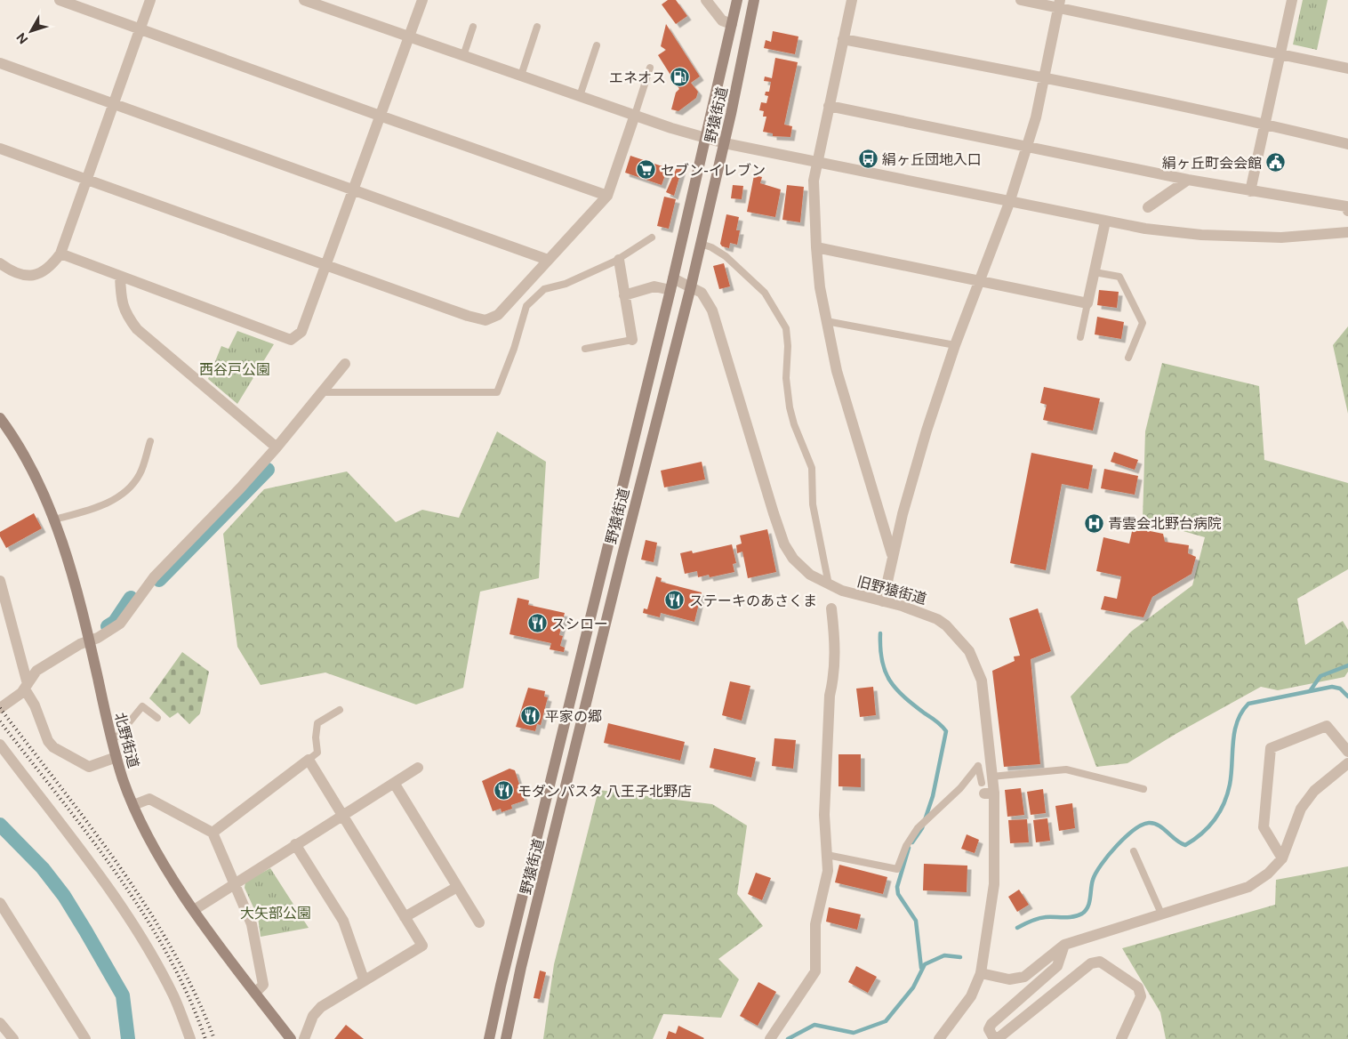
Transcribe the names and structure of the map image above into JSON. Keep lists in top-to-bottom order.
{
  "streets": {
    "main road": ["野猿街道", "北野街道"],
    "street": ["旧野猿街道"]
  },
  "crossings": [
    ["野猿街道", "旧野猿街道"]
  ],
  "parks": ["西谷戸公園", "大矢部公園"],
  "places": {
    "fuel station": ["エネオス"],
    "bus stop": ["絹ヶ丘団地入口"],
    "public building": ["絹ヶ丘町会会館"],
    "supermarket": ["セブン-イレブン"],
    "hospital": ["青雲会北野台病院"],
    "restaurant": [
      "ステーキのあさくま",
      "スシロー",
      "平家の郷",
      "モダンパスタ 八王子北野店"
    ]
  },
  "north": "bottom left"
}
